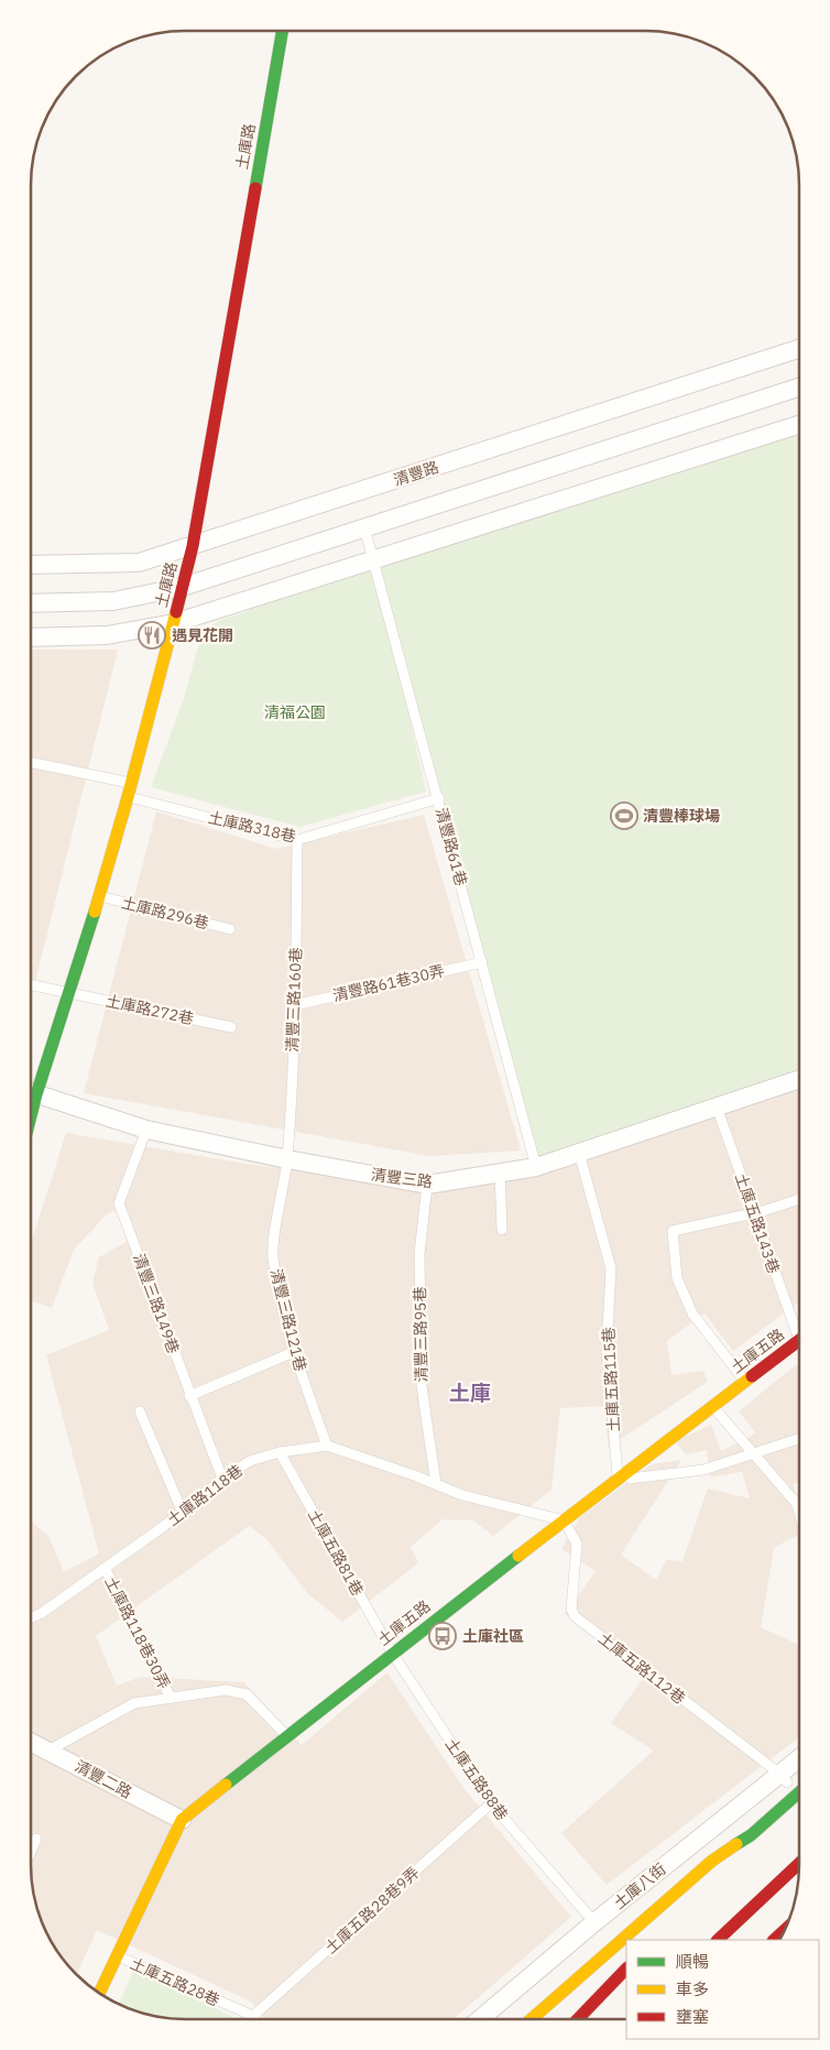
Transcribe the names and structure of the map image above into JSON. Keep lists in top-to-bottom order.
{
  "streets": {
    "main road": ["土庫路", "土庫五路"],
    "street": [
      "清豐路",
      "清豐三路",
      "清豐二路",
      "土庫八街"
    ],
    "lane": [
      "土庫路318巷",
      "清豐路61巷",
      "土庫路296巷",
      "清豐路61巷30弄",
      "清豐三路160巷",
      "土庫路272巷",
      "土庫五路143巷",
      "清豐三路149巷",
      "清豐三路121巷",
      "清豐三路95巷",
      "土庫五路115巷",
      "土庫路118巷",
      "土庫五路81巷",
      "土庫路118巷30弄",
      "土庫五路112巷",
      "土庫五路88巷",
      "土庫五路28巷9弄",
      "土庫五路28巷"
    ]
  },
  "crossings": [
    ["土庫路", "清豐路"],
    ["土庫路", "土庫路318巷"],
    ["土庫路", "土庫路296巷"],
    ["土庫路", "土庫路272巷"],
    ["土庫路318巷", "清豐路61巷"],
    ["土庫路318巷", "清豐三路160巷"],
    ["清豐路61巷", "清豐路61巷30弄"],
    ["清豐路61巷", "清豐三路"],
    ["清豐路61巷30弄", "清豐三路160巷"],
    ["清豐三路160巷", "清豐三路"],
    ["清豐三路160巷", "清豐三路121巷"],
    ["清豐三路", "土庫五路143巷"],
    ["清豐三路", "清豐三路149巷"],
    ["清豐三路", "清豐三路121巷"],
    ["清豐三路", "清豐三路95巷"],
    ["清豐三路", "土庫五路115巷"],
    ["清豐三路149巷", "土庫路118巷"],
    ["清豐三路121巷", "土庫路118巷"],
    ["清豐三路95巷", "土庫路118巷"],
    ["土庫五路", "土庫五路115巷"],
    ["土庫五路", "土庫路118巷"],
    ["土庫五路", "土庫五路81巷"],
    ["土庫五路", "土庫五路112巷"],
    ["土庫五路", "清豐二路"],
    ["土庫五路", "土庫五路88巷"],
    ["土庫五路", "土庫五路28巷"],
    ["土庫路118巷", "土庫五路81巷"],
    ["土庫路118巷", "土庫路118巷30弄"],
    ["土庫路118巷", "土庫五路112巷"],
    ["土庫五路81巷", "土庫五路88巷"],
    ["土庫五路112巷", "土庫八街"],
    ["土庫五路88巷", "土庫八街"],
    ["土庫五路88巷", "土庫五路28巷9弄"],
    ["土庫五路28巷9弄", "土庫五路28巷"]
  ],
  "districts": ["土庫"],
  "parks": ["清福公園"],
  "places": {
    "restaurant": ["遇見花開"],
    "sports": ["清豐棒球場"],
    "bus stop": ["土庫社區"]
  },
  "legend": ["順暢", "車多", "壅塞"]
}
